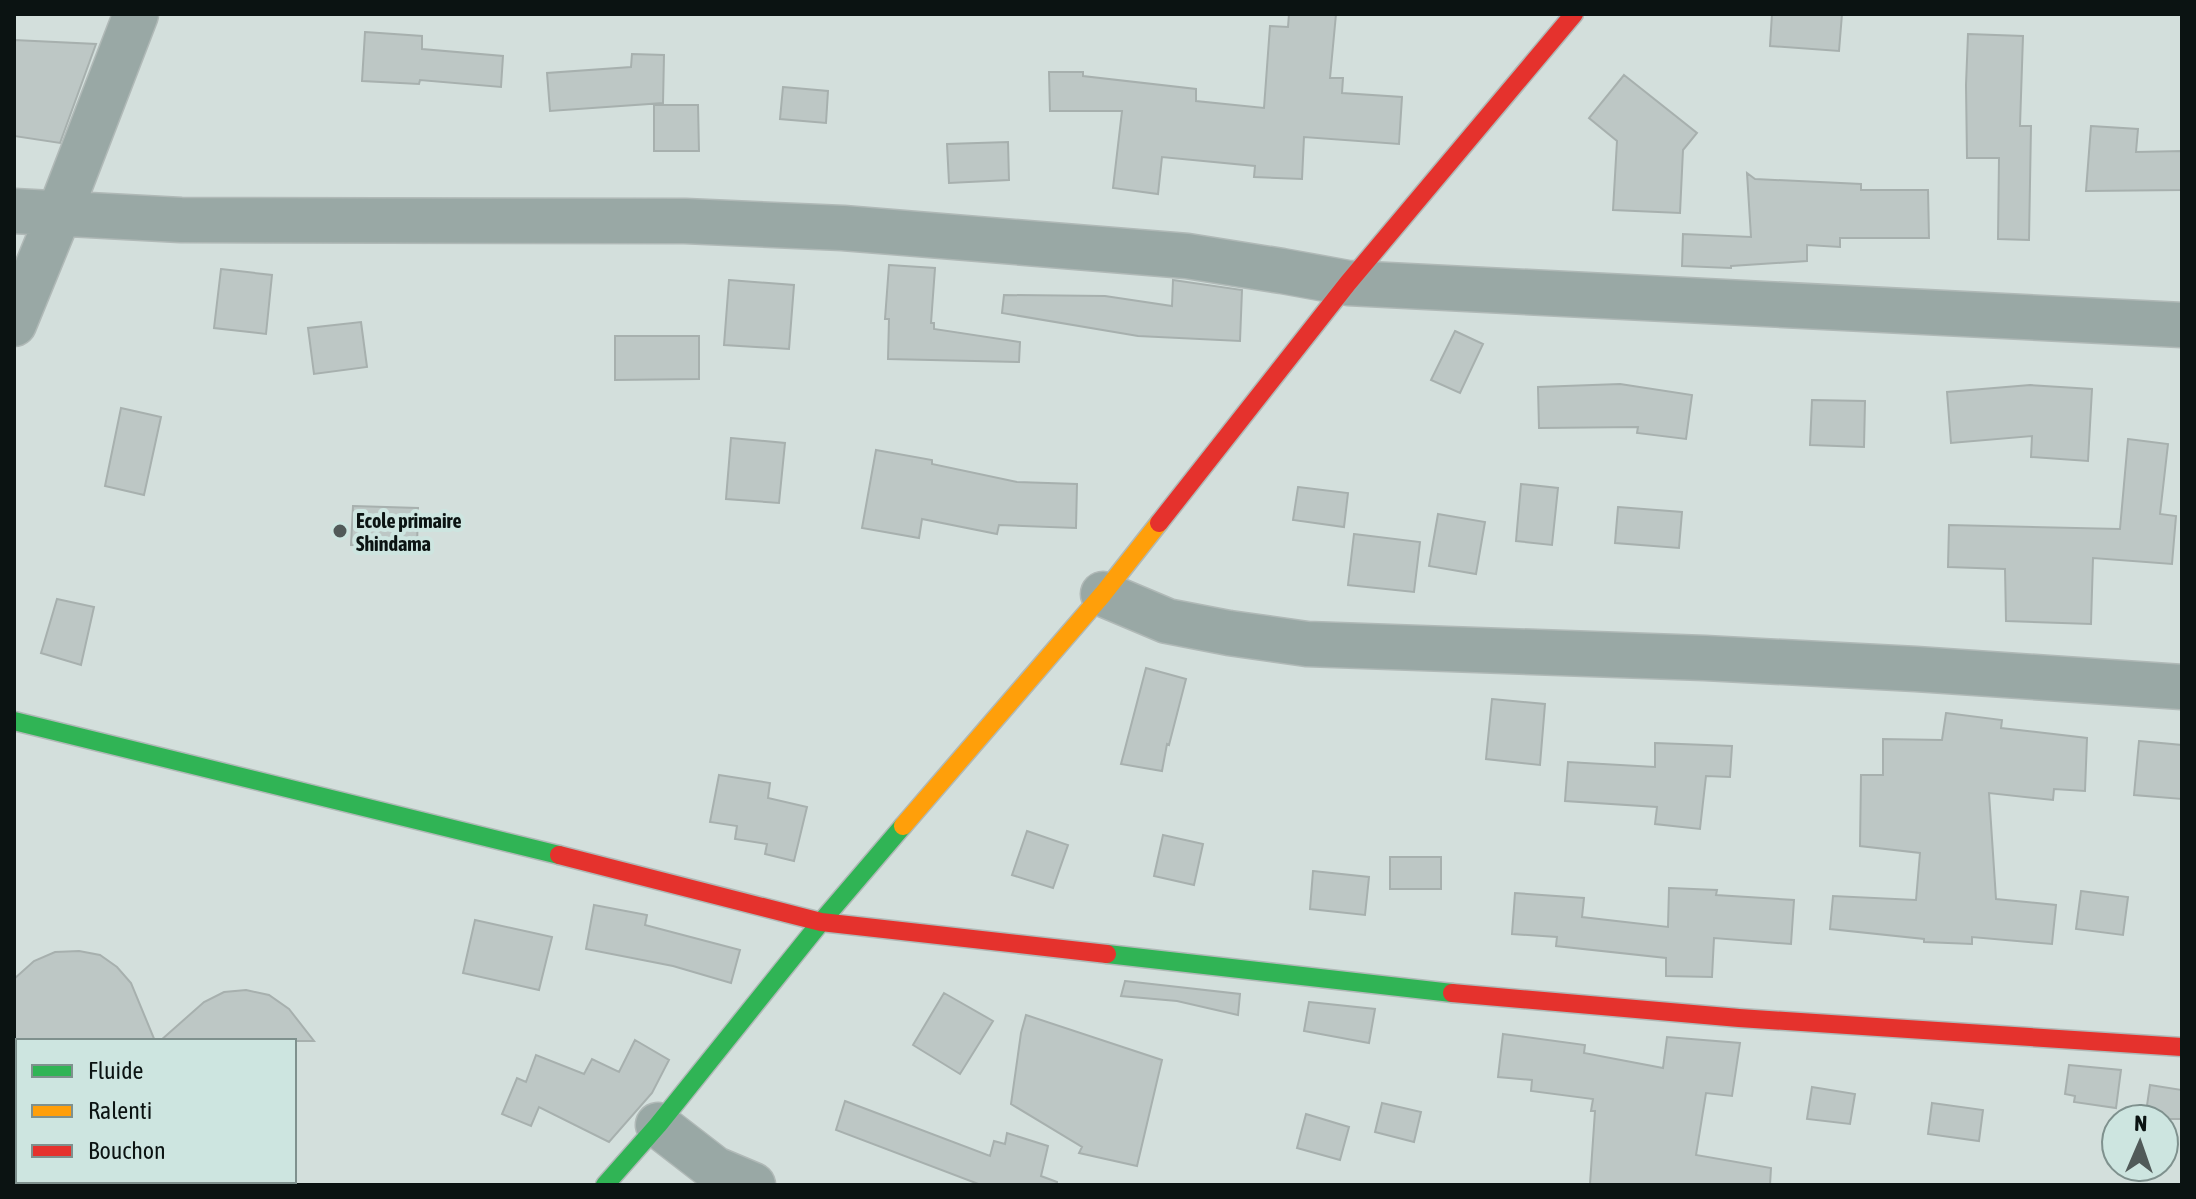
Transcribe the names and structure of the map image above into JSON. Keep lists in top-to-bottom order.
{
  "places": ["Ecole primaire Shindama"],
  "legend": ["Fluide", "Ralenti", "Bouchon"],
  "north": "top"
}
